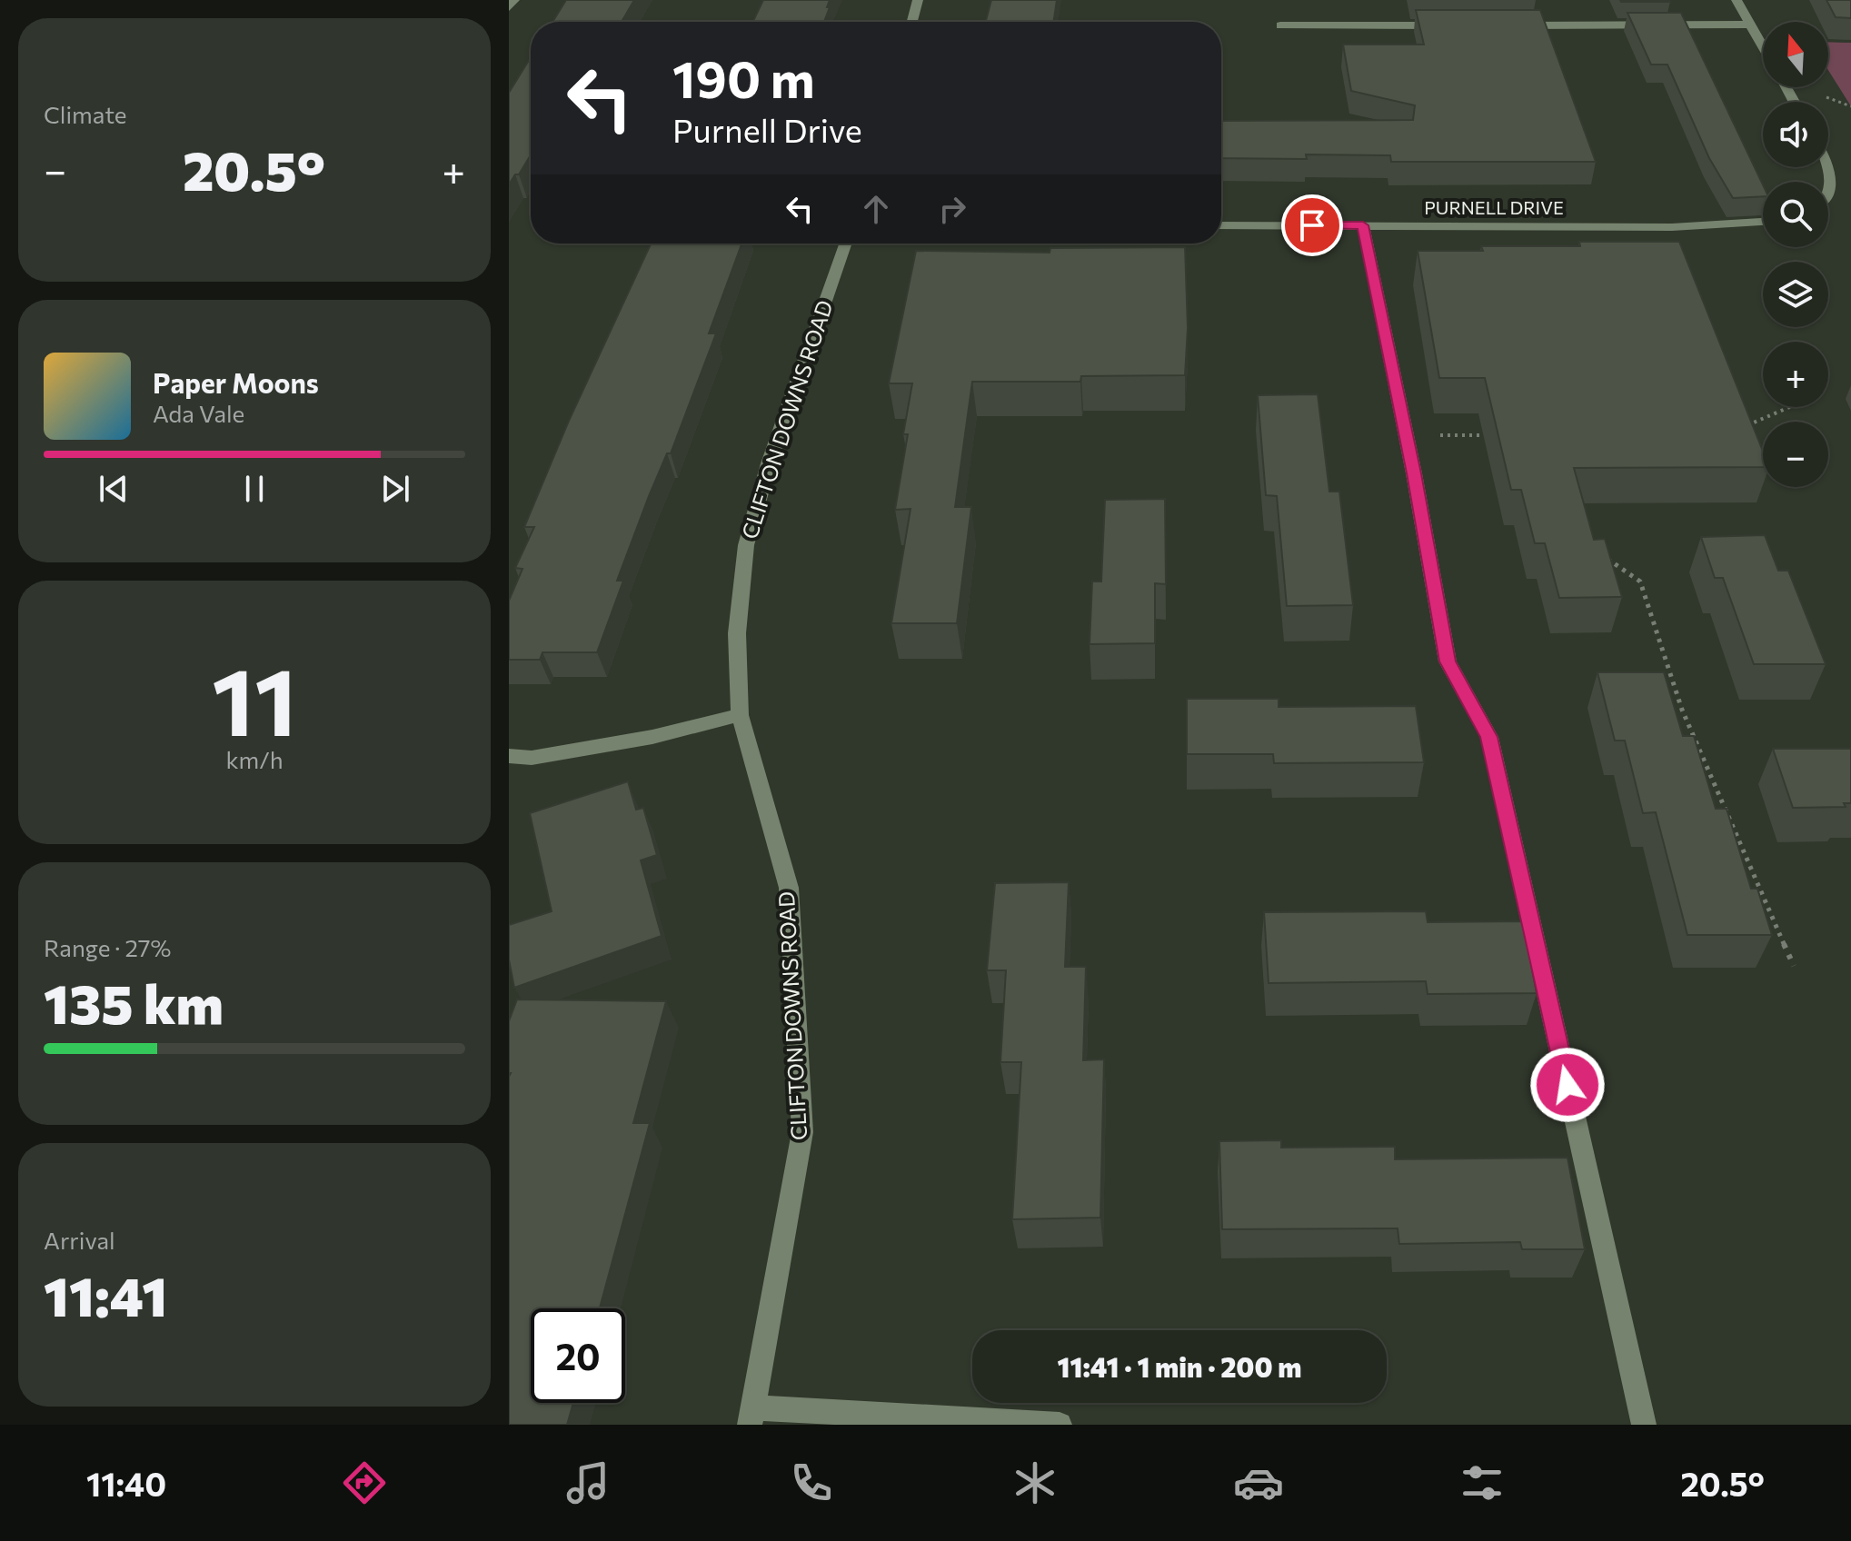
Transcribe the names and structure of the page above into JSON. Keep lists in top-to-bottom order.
{
  "streets": {
    "street": ["PURNELL DRIVE", "CLIFTON DOWNS ROAD"]
  },
  "north": "top",
  "page": {
    "tile": [
      "Climate",
      ["11", "km/h"],
      ["Range · 27%", "135 km"],
      ["Arrival", "11:41"]
    ],
    "map_buttons": ["+", "−"],
    "turn": ["190 m", "Purnell Drive"],
    "heat": ["−", "20.5°", "+"],
    "song": ["Paper Moons", "Ada Vale"],
    "limit": "20",
    "trip": "11:41 · 1 min · 200 m",
    "tabs": ["11:40", "20.5°"]
  }
}
